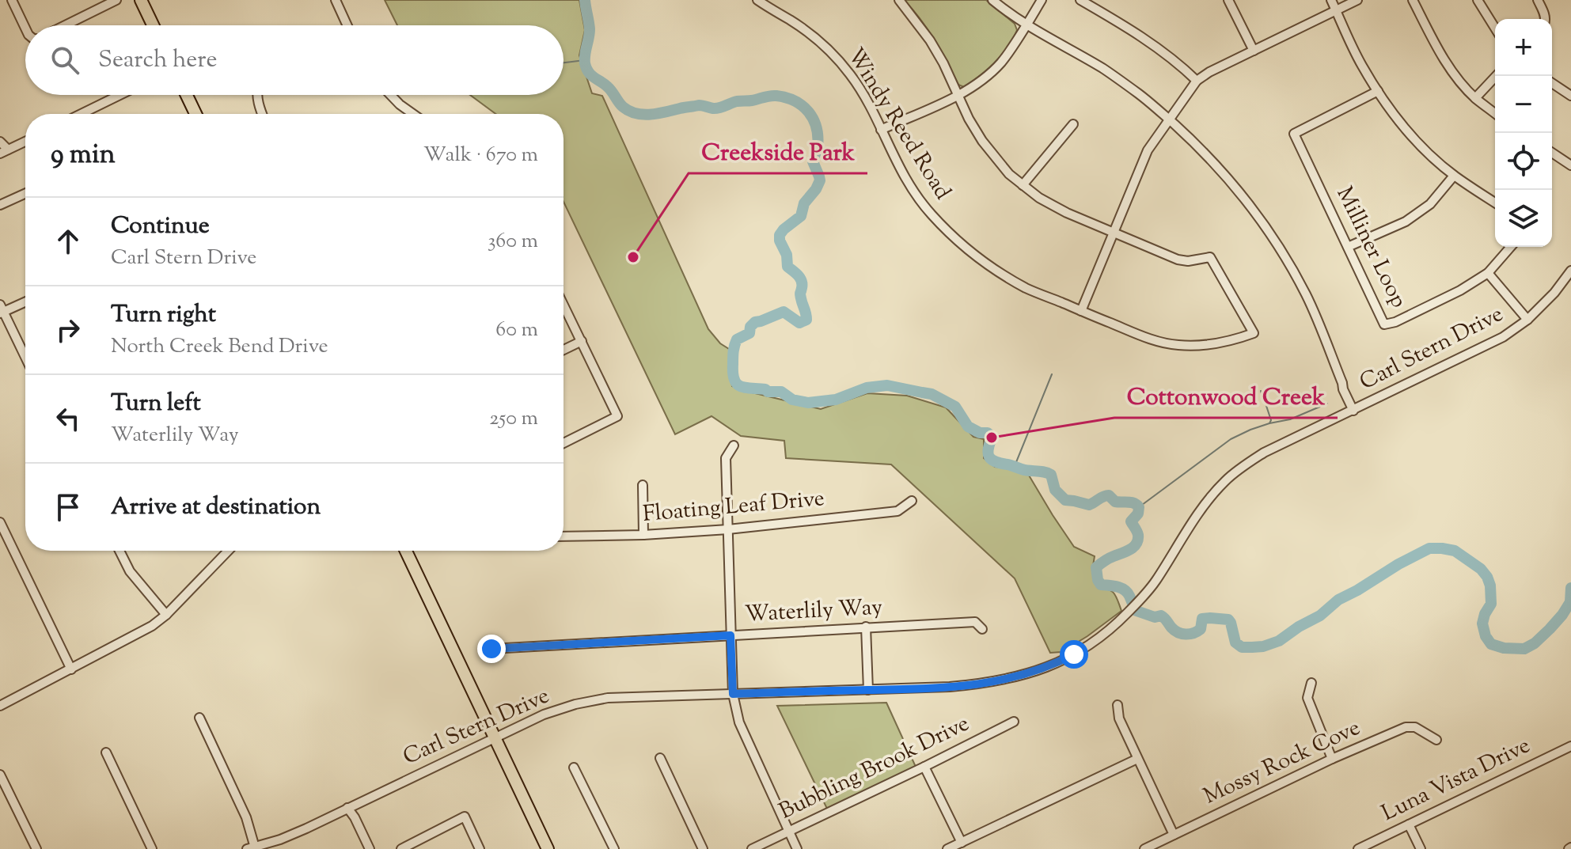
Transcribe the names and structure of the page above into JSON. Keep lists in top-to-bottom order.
{
  "streets": {
    "street": [
      "Windy Reed Road",
      "Milliner Loop",
      "Carl Stern Drive",
      "Floating Leaf Drive",
      "Waterlily Way",
      "Mossy Rock Cove",
      "Bubbling Brook Drive",
      "Luna Vista Drive"
    ]
  },
  "places": ["Creekside Park", "Cottonwood Creek"],
  "page": {
    "map_buttons": ["+", "−"],
    "search": "Search here",
    "heading": ["9 min", "Walk · 670 m"],
    "list": [
      ["Continue", "Carl Stern Drive", "360 m"],
      ["Turn right", "North Creek Bend Drive", "60 m"],
      ["Turn left", "Waterlily Way", "250 m"],
      "Arrive at destination"
    ]
  }
}
